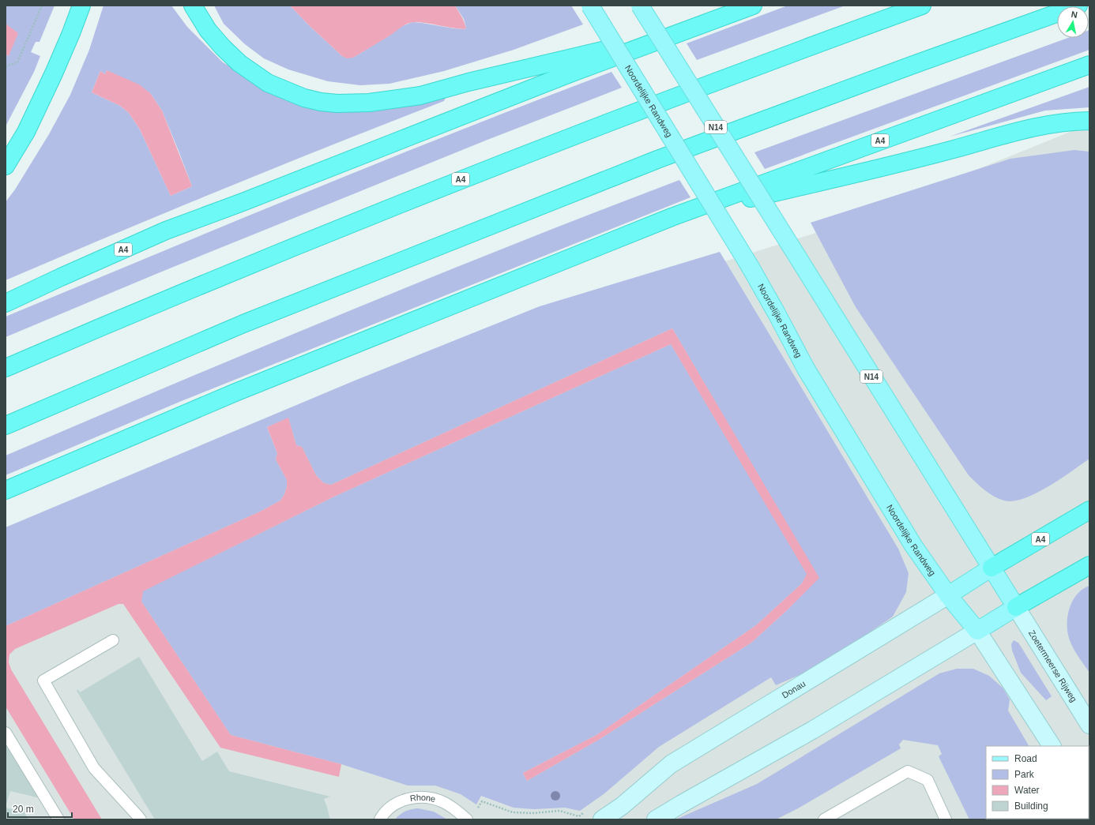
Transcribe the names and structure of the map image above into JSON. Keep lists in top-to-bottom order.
{
  "streets": {
    "highway": ["A4"],
    "main road": [
      "Noordelijke Randweg",
      "N14",
      "Zoetermeerse Rijweg",
      "Donau"
    ],
    "lane": ["Rhone"]
  },
  "crossings": [
    ["Noordelijke Randweg", "Donau"],
    ["N14", "A4"],
    ["N14", "Zoetermeerse Rijweg"],
    ["N14", "Donau"],
    ["A4", "Donau"]
  ],
  "legend": [
    "Road",
    "Park",
    "Water",
    "Building"
  ],
  "scale_bar": "20 m",
  "north": "top"
}
